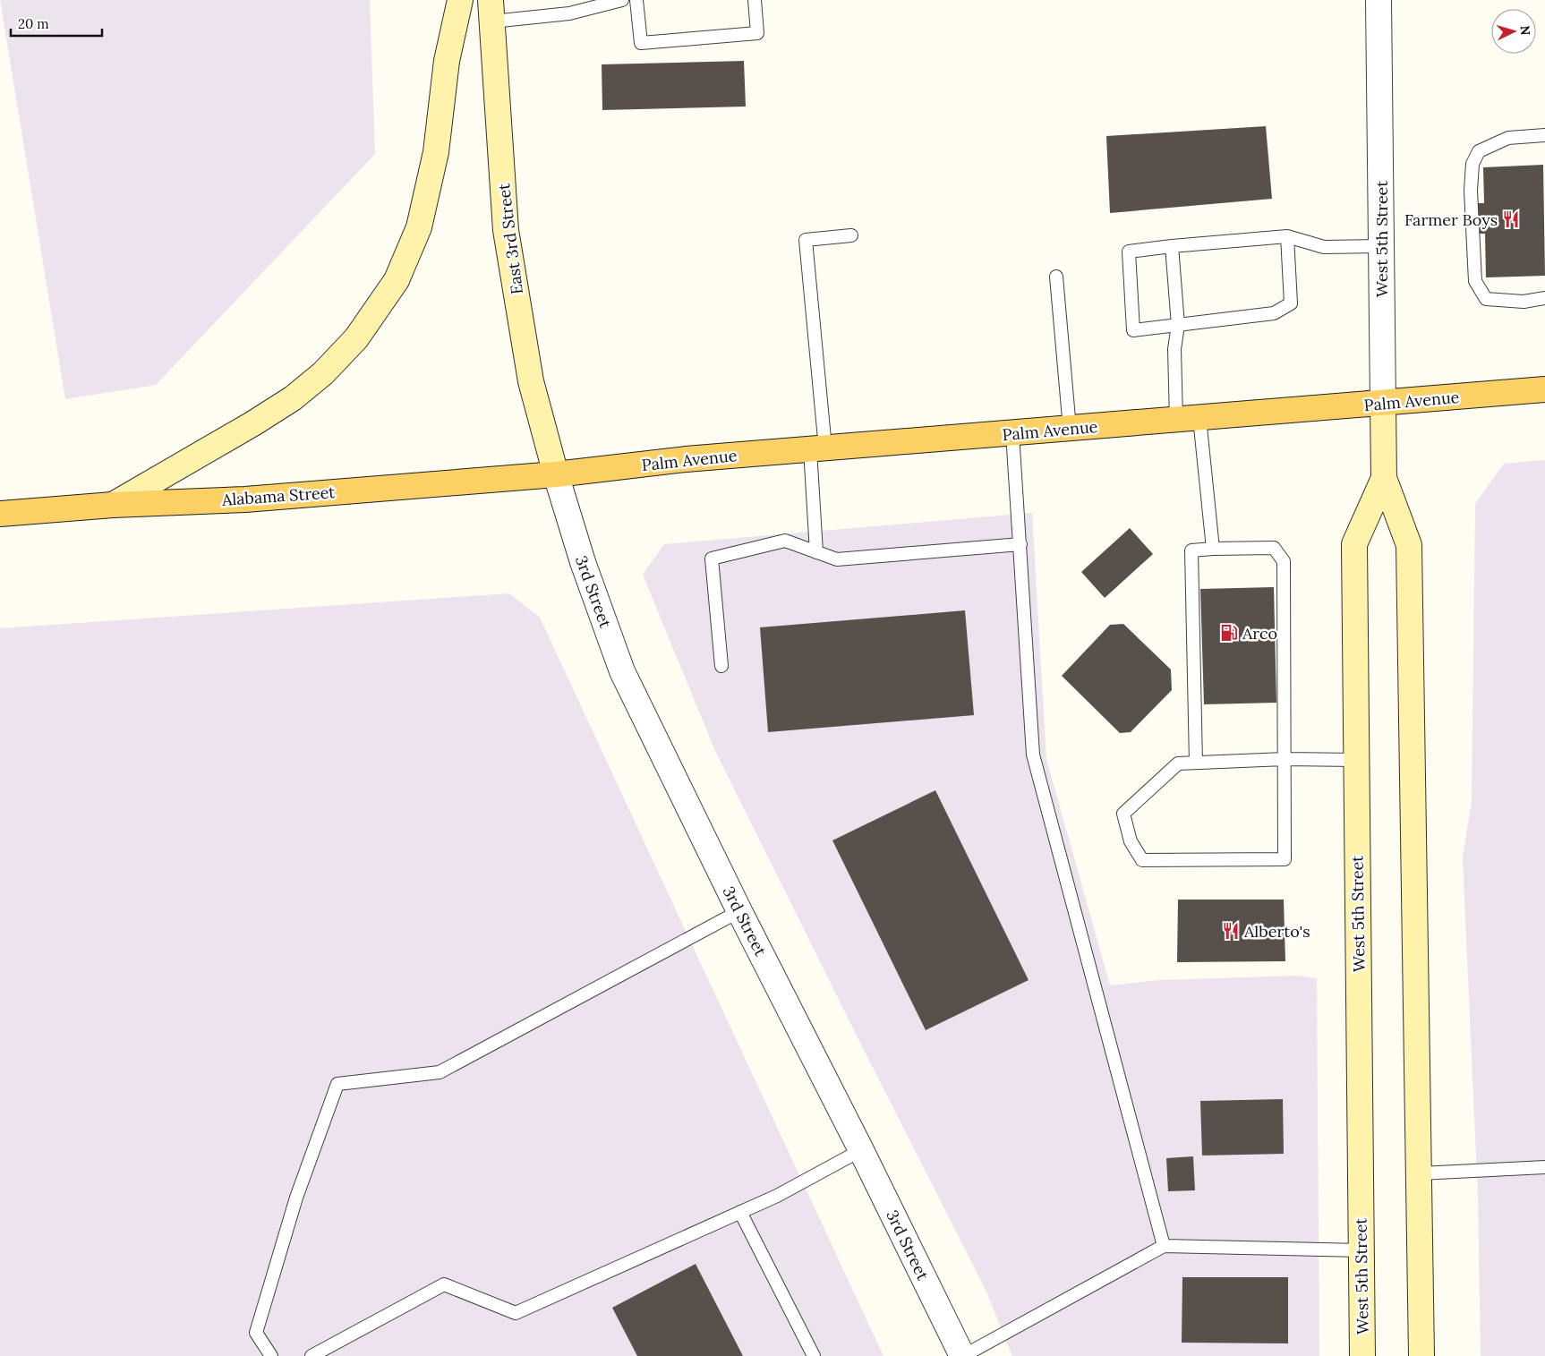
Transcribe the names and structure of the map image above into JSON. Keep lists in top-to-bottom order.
{
  "streets": {
    "main road": [
      "East 3rd Street",
      "West 5th Street",
      "Palm Avenue",
      "Alabama Street"
    ],
    "street": ["3rd Street"]
  },
  "crossings": [
    ["East 3rd Street", "Palm Avenue"],
    ["East 3rd Street", "Alabama Street"],
    ["East 3rd Street", "3rd Street"],
    ["West 5th Street", "Palm Avenue"],
    ["Palm Avenue", "Alabama Street"],
    ["Palm Avenue", "3rd Street"],
    ["Alabama Street", "3rd Street"]
  ],
  "places": {
    "restaurant": ["Farmer Boys", "Alberto's"],
    "fuel station": ["Arco"]
  },
  "scale_bar": "20 m",
  "north": "right"
}
